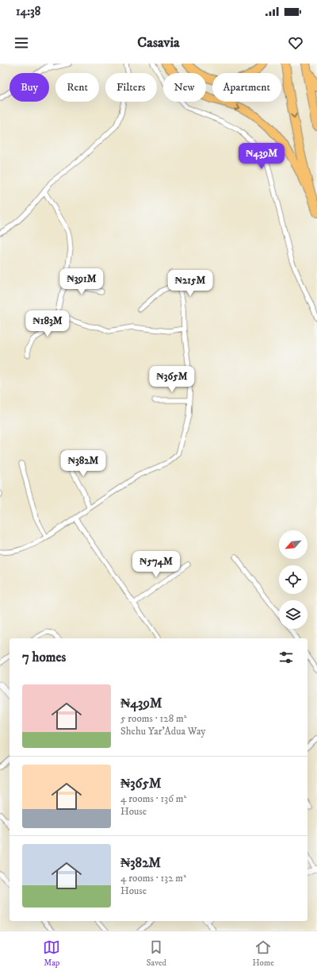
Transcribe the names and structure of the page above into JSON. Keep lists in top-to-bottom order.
{
  "north": "bottom left",
  "page": {
    "status": "14:38",
    "header": "Casavia",
    "chip": [
      "Buy",
      "Rent",
      "Filters",
      "New",
      "Apartment"
    ],
    "price": [
      "₦439M",
      "₦391M",
      "₦215M",
      "₦183M",
      "₦365M",
      "₦382M",
      "₦574M"
    ],
    "heading": "7 homes",
    "list": [
      {
        "name": "₦439M",
        "note": "5 rooms · 128 m² · Shehu Yar'Adua Way"
      },
      {
        "name": "₦365M",
        "note": "4 rooms · 136 m² · House"
      },
      {
        "name": "₦382M",
        "note": "4 rooms · 132 m² · House"
      }
    ],
    "tabs": ["Map", "Saved", "Home"]
  }
}
